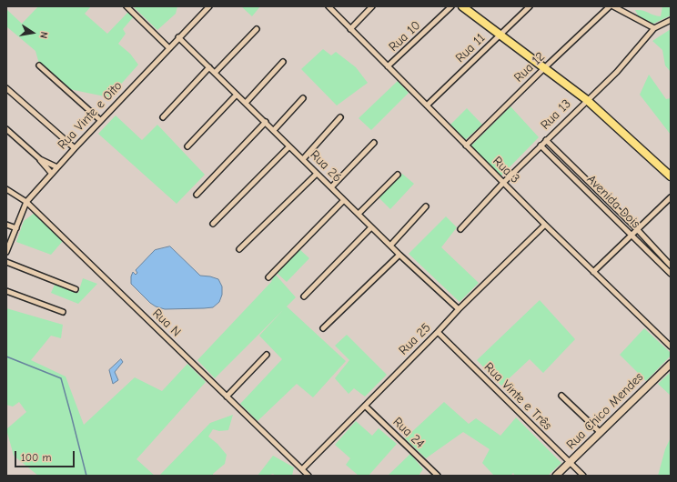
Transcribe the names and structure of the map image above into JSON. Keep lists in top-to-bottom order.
{
  "streets": {
    "main road": ["Rua Chico Mendes"],
    "street": [
      "Rua 10",
      "Rua 11",
      "Rua 12",
      "Rua 13",
      "Rua Vinte e Oito",
      "Rua 26",
      "Rua 3",
      "Avenida Dois",
      "Rua N",
      "Rua 25",
      "Rua Vinte e Três",
      "Rua 24"
    ]
  },
  "crossings": [
    ["Rua 10", "Rua 3"],
    ["Rua 11", "Rua 3"],
    ["Rua 12", "Rua 3"],
    ["Rua 13", "Rua 3"],
    ["Rua 13", "Avenida Dois"],
    ["Rua Vinte e Oito", "Rua 26"],
    ["Rua Vinte e Oito", "Rua N"],
    ["Rua 26", "Rua 25"],
    ["Rua 3", "Rua 25"],
    ["Rua N", "Rua 25"],
    ["Rua 25", "Rua Vinte e Três"],
    ["Rua 25", "Rua 24"],
    ["Rua Vinte e Três", "Rua Chico Mendes"]
  ],
  "scale_bar": "100 m",
  "north": "right"
}
